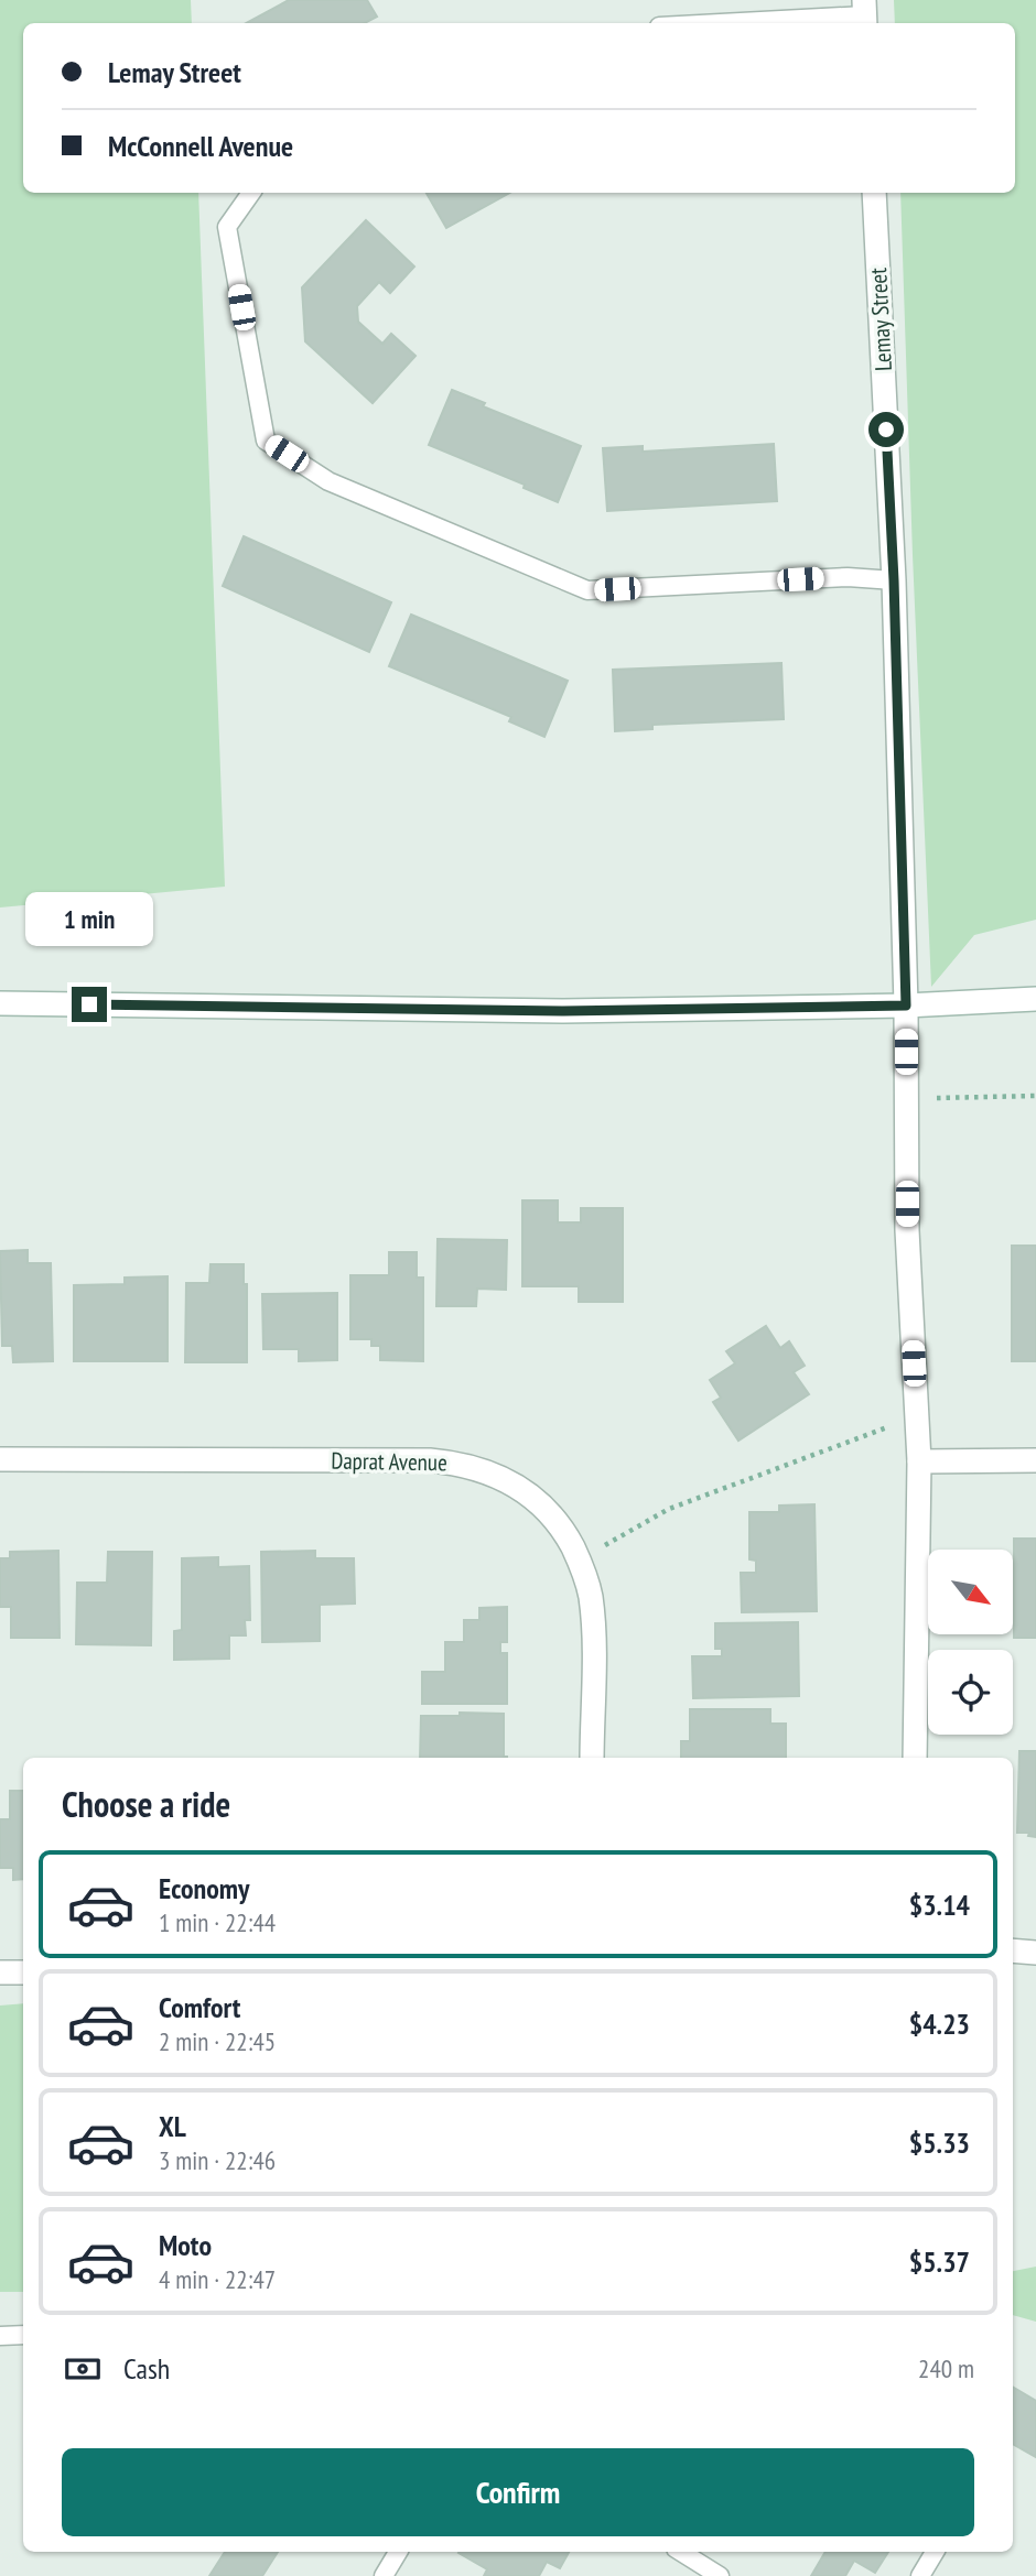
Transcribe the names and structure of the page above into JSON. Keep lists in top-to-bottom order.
{
  "streets": {
    "street": ["Lemay Street", "Daprat Avenue"]
  },
  "north": "bottom right",
  "page": {
    "banner": ["Lemay Street", "McConnell Avenue"],
    "bubble": "1 min",
    "heading": "Choose a ride",
    "list": [
      {
        "name": "Economy",
        "note": "1 min · 22:44",
        "value": "$3.14"
      },
      {
        "name": "Comfort",
        "note": "2 min · 22:45",
        "value": "$4.23"
      },
      {
        "name": "XL",
        "note": "3 min · 22:46",
        "value": "$5.33"
      },
      {
        "name": "Moto",
        "note": "4 min · 22:47",
        "value": "$5.37"
      }
    ],
    "pay": ["Cash", "240 m"],
    "buttons": "Confirm"
  }
}
